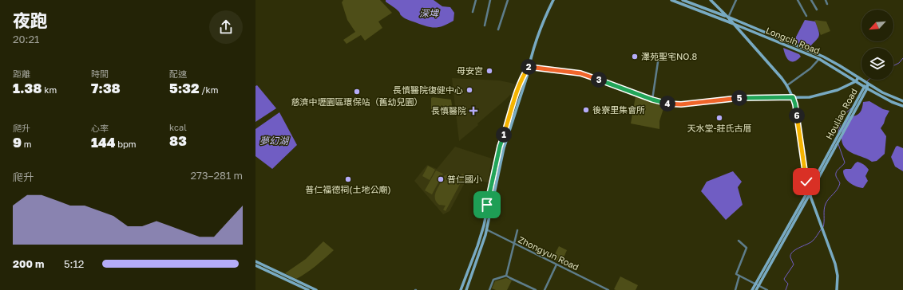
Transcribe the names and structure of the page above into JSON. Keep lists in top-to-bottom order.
{
  "streets": {
    "street": ["Longcih Road", "Houliao Road", "Zhongyun Road"]
  },
  "crossings": [
    ["Longcih Road", "Houliao Road"]
  ],
  "water": ["深埤", "夢幻湖"],
  "places": {
    "other": [
      "澤苑聖宅NO.8",
      "母安宮",
      "長慎醫院復健中心",
      "慈濟中壢園區環保站（舊幼兒園）",
      "後寮里集會所",
      "天水堂-莊氏古厝",
      "普仁福德祠(土地公廟)",
      "普仁國小"
    ],
    "health": ["長慎醫院"]
  },
  "north": "bottom left",
  "page": {
    "heading": ["夜跑", "20:21"],
    "stats": [
      ["距離", "1.38 km"],
      ["時間", "7:38"],
      ["配速", "5:32 /km"],
      ["爬升", "9 m"],
      ["心率", "144 bpm"],
      ["kcal", "83"]
    ],
    "pins": [
      "2",
      "3",
      "5",
      "4",
      "6",
      "1"
    ],
    "chart": ["爬升", "273–281 m"],
    "list": [
      {
        "name": "200 m",
        "note": "5:12"
      }
    ]
  }
}
